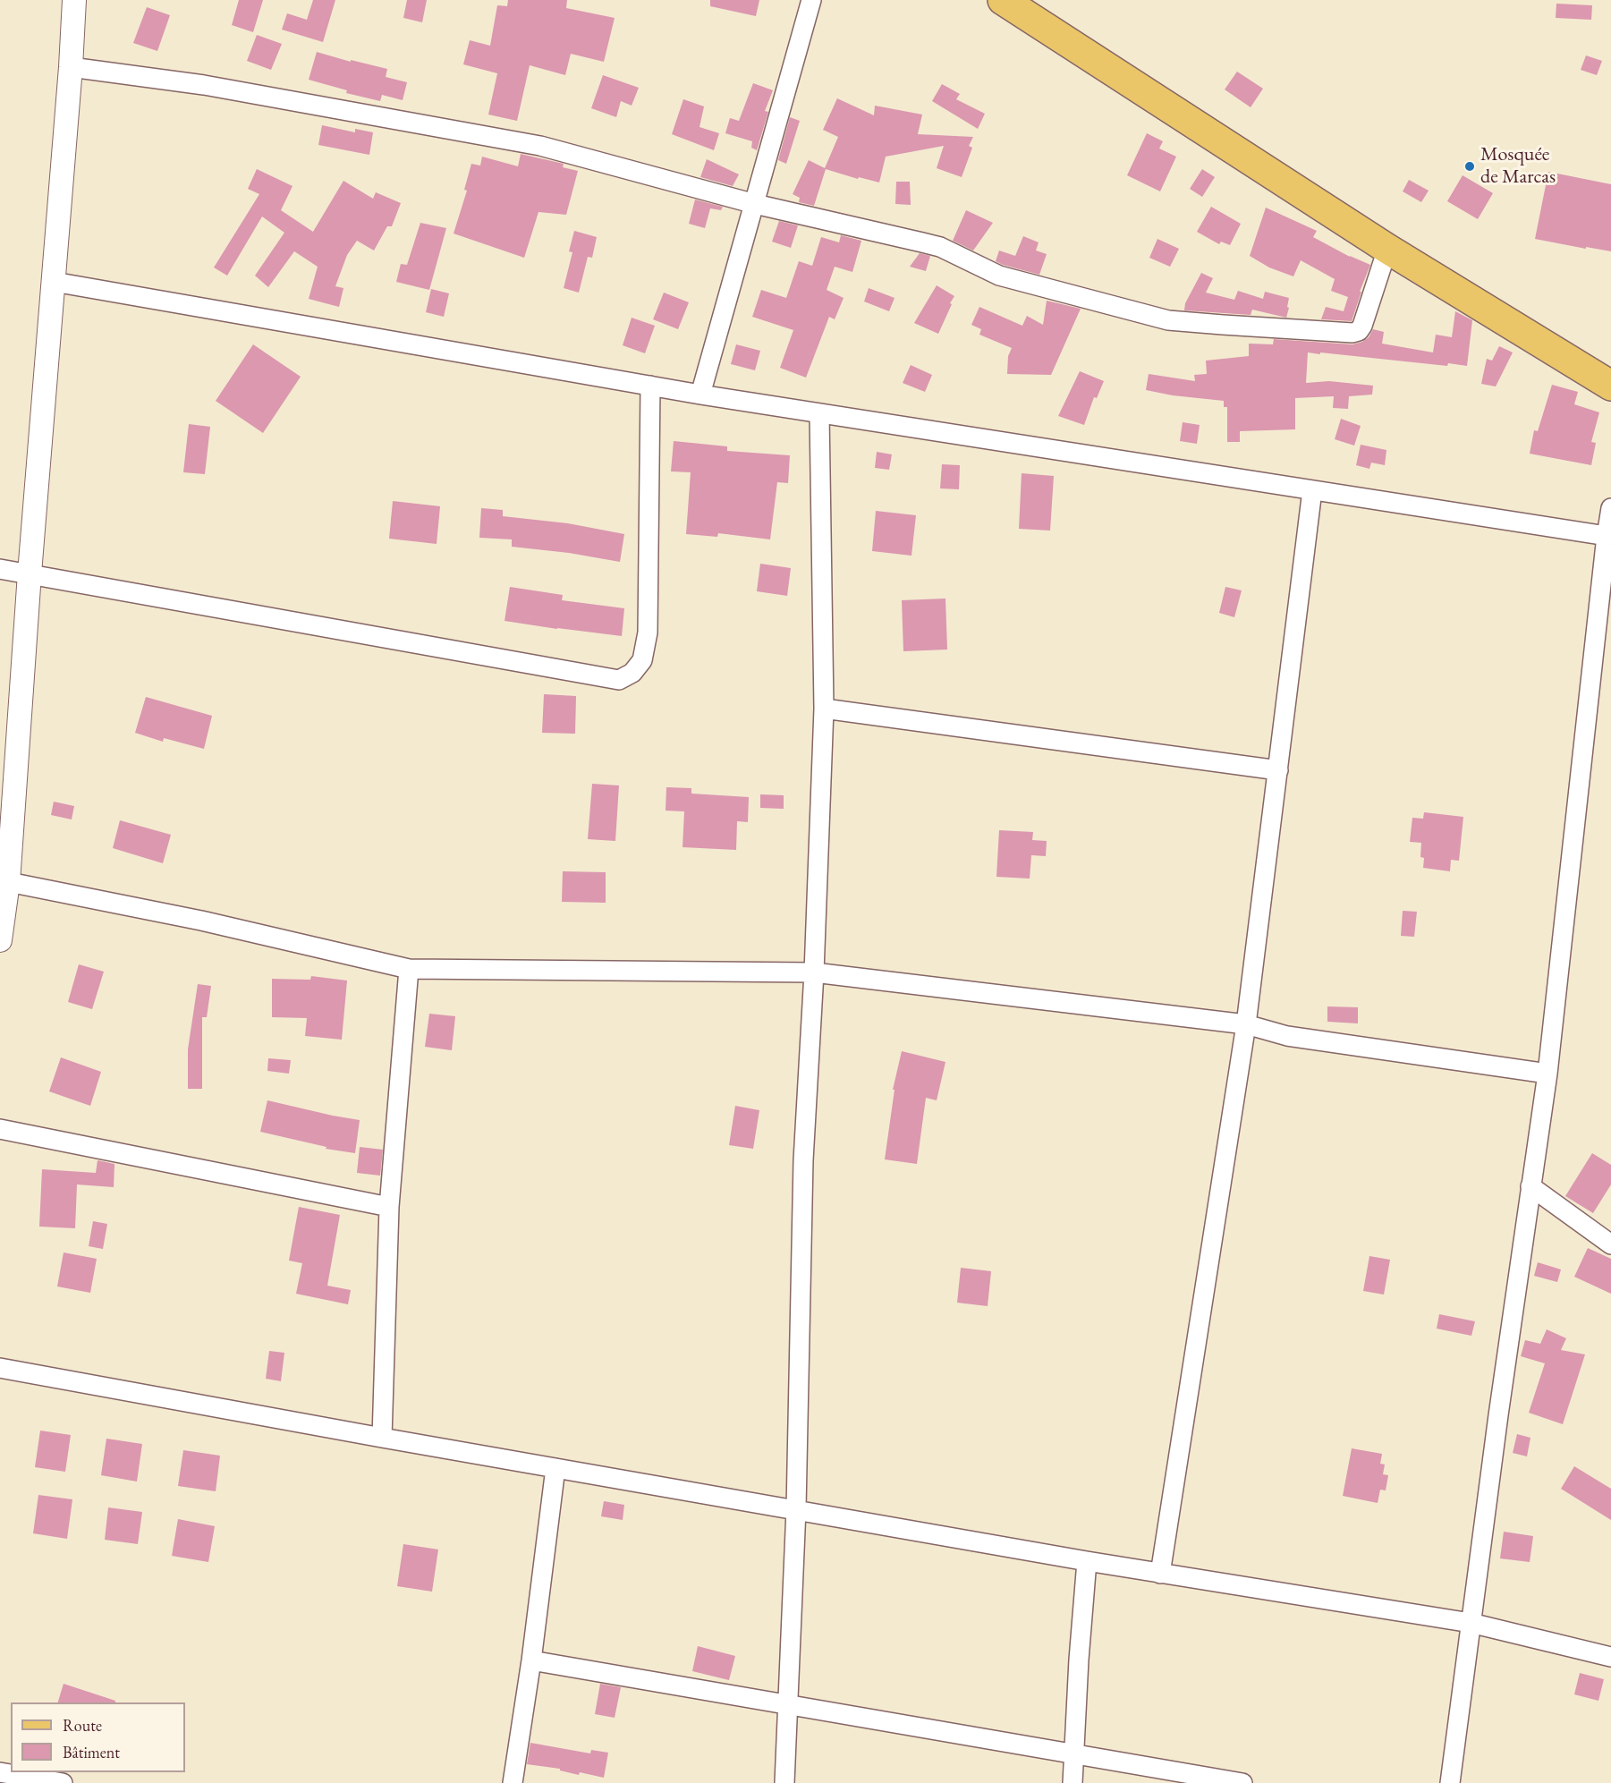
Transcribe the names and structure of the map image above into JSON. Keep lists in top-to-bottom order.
{
  "places": ["Mosquée de Marcas"],
  "legend": ["Route", "Bâtiment"]
}
